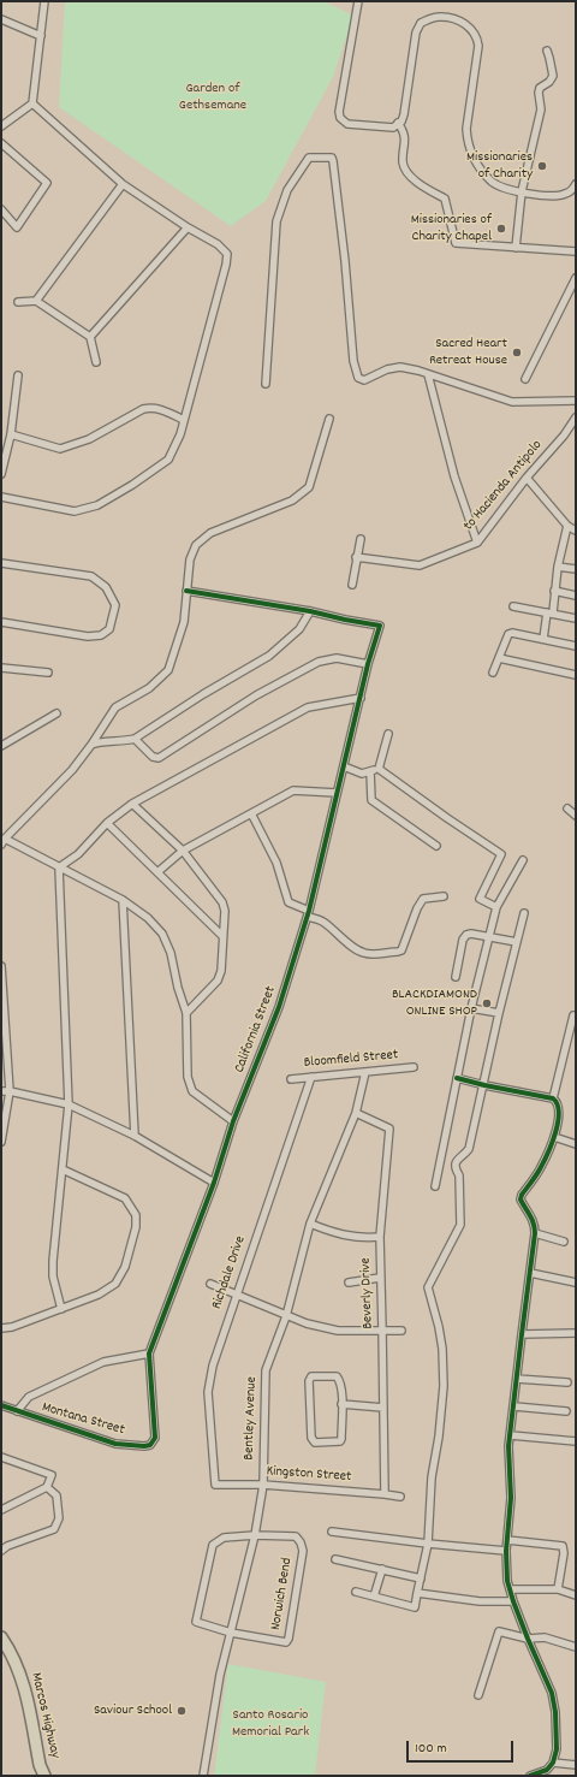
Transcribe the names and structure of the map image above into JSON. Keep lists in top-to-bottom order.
{
  "streets": {
    "main road": ["Marcos Highway"],
    "street": [
      "to Hacienda Antipolo",
      "California Street",
      "Bloomfield Street",
      "Richdale Drive",
      "Beverly Drive",
      "Bentley Avenue",
      "Montana Street",
      "Kingston Street",
      "Norwich Bend"
    ]
  },
  "crossings": [
    ["California Street", "Montana Street"],
    ["Bloomfield Street", "Richdale Drive"],
    ["Bloomfield Street", "Bentley Avenue"],
    ["Richdale Drive", "Kingston Street"],
    ["Beverly Drive", "Bentley Avenue"],
    ["Beverly Drive", "Kingston Street"],
    ["Bentley Avenue", "Kingston Street"],
    ["Bentley Avenue", "Norwich Bend"]
  ],
  "parks": ["Garden of Gethsemane", "Santo Rosario Memorial Park"],
  "places": [
    "Missionaries of Charity",
    "Missionaries of Charity Chapel",
    "Sacred Heart Retreat House",
    "BLACKDIAMOND ONLINE SHOP",
    "Saviour School"
  ],
  "scale_bar": "100 m"
}
